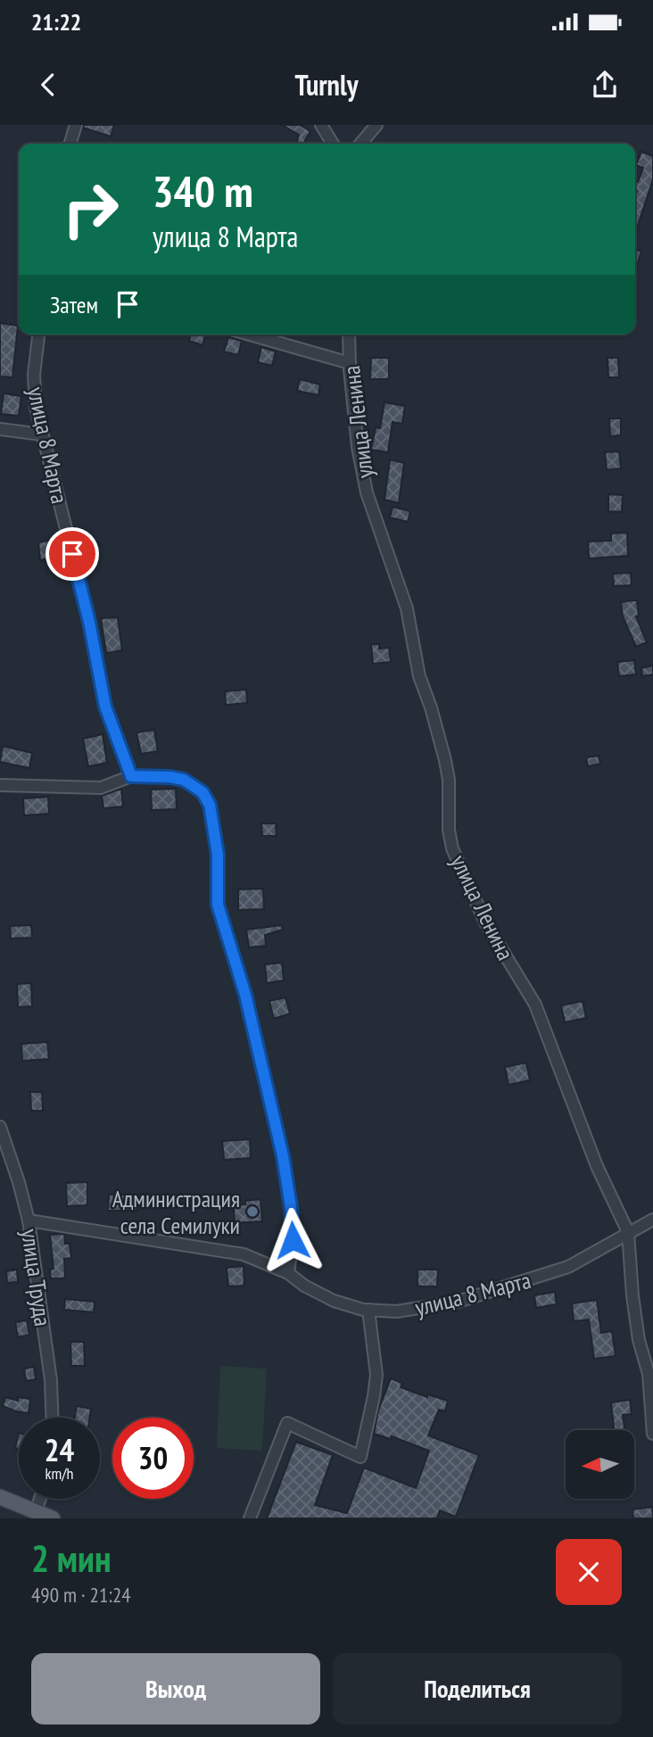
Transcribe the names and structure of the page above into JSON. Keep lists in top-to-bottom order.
{
  "streets": {
    "street": ["улица Ленина", "улица 8 Марта", "улица Труда"]
  },
  "crossings": [
    ["улица Ленина", "улица 8 Марта"],
    ["улица 8 Марта", "улица Труда"]
  ],
  "places": ["Администрация села Семилуки"],
  "north": "left",
  "page": {
    "status": "21:22",
    "header": "Turnly",
    "turn": ["340 m", "улица 8 Марта"],
    "then": "Затем",
    "speed": "24 km/h",
    "limit": "30",
    "heading": ["2 мин", "490 m · 21:24"],
    "buttons": ["Выход", "Поделиться"]
  }
}
